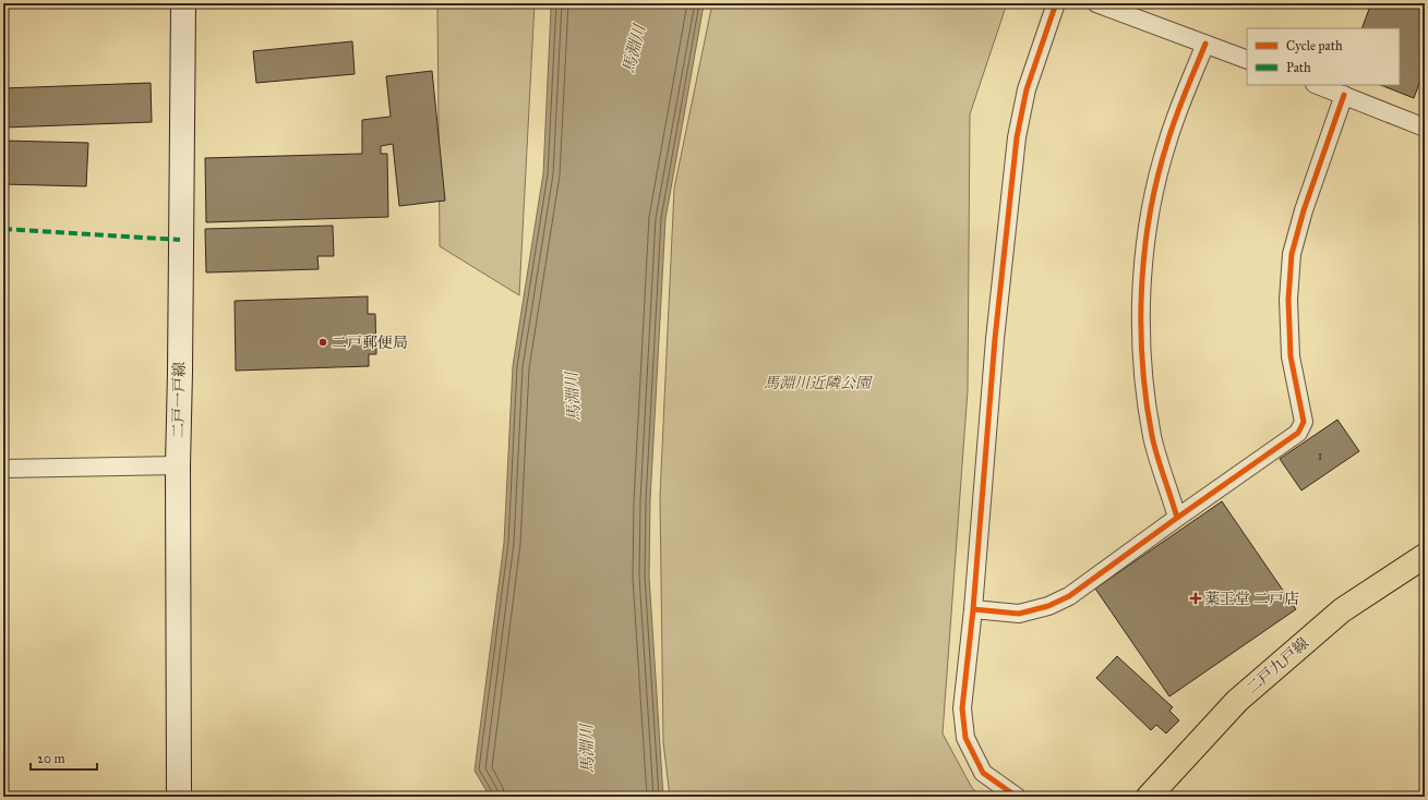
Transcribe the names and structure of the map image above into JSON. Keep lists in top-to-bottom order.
{
  "streets": {
    "main road": ["二戸一戸線", "二戸九戸線"]
  },
  "water": ["馬淵川"],
  "parks": ["馬淵川近隣公園"],
  "places": {
    "other": ["二戸郵便局"],
    "health": ["薬王堂 二戸店"]
  },
  "house_numbers": ["1"],
  "legend": ["Cycle path", "Path"],
  "scale_bar": "20 m"
}
